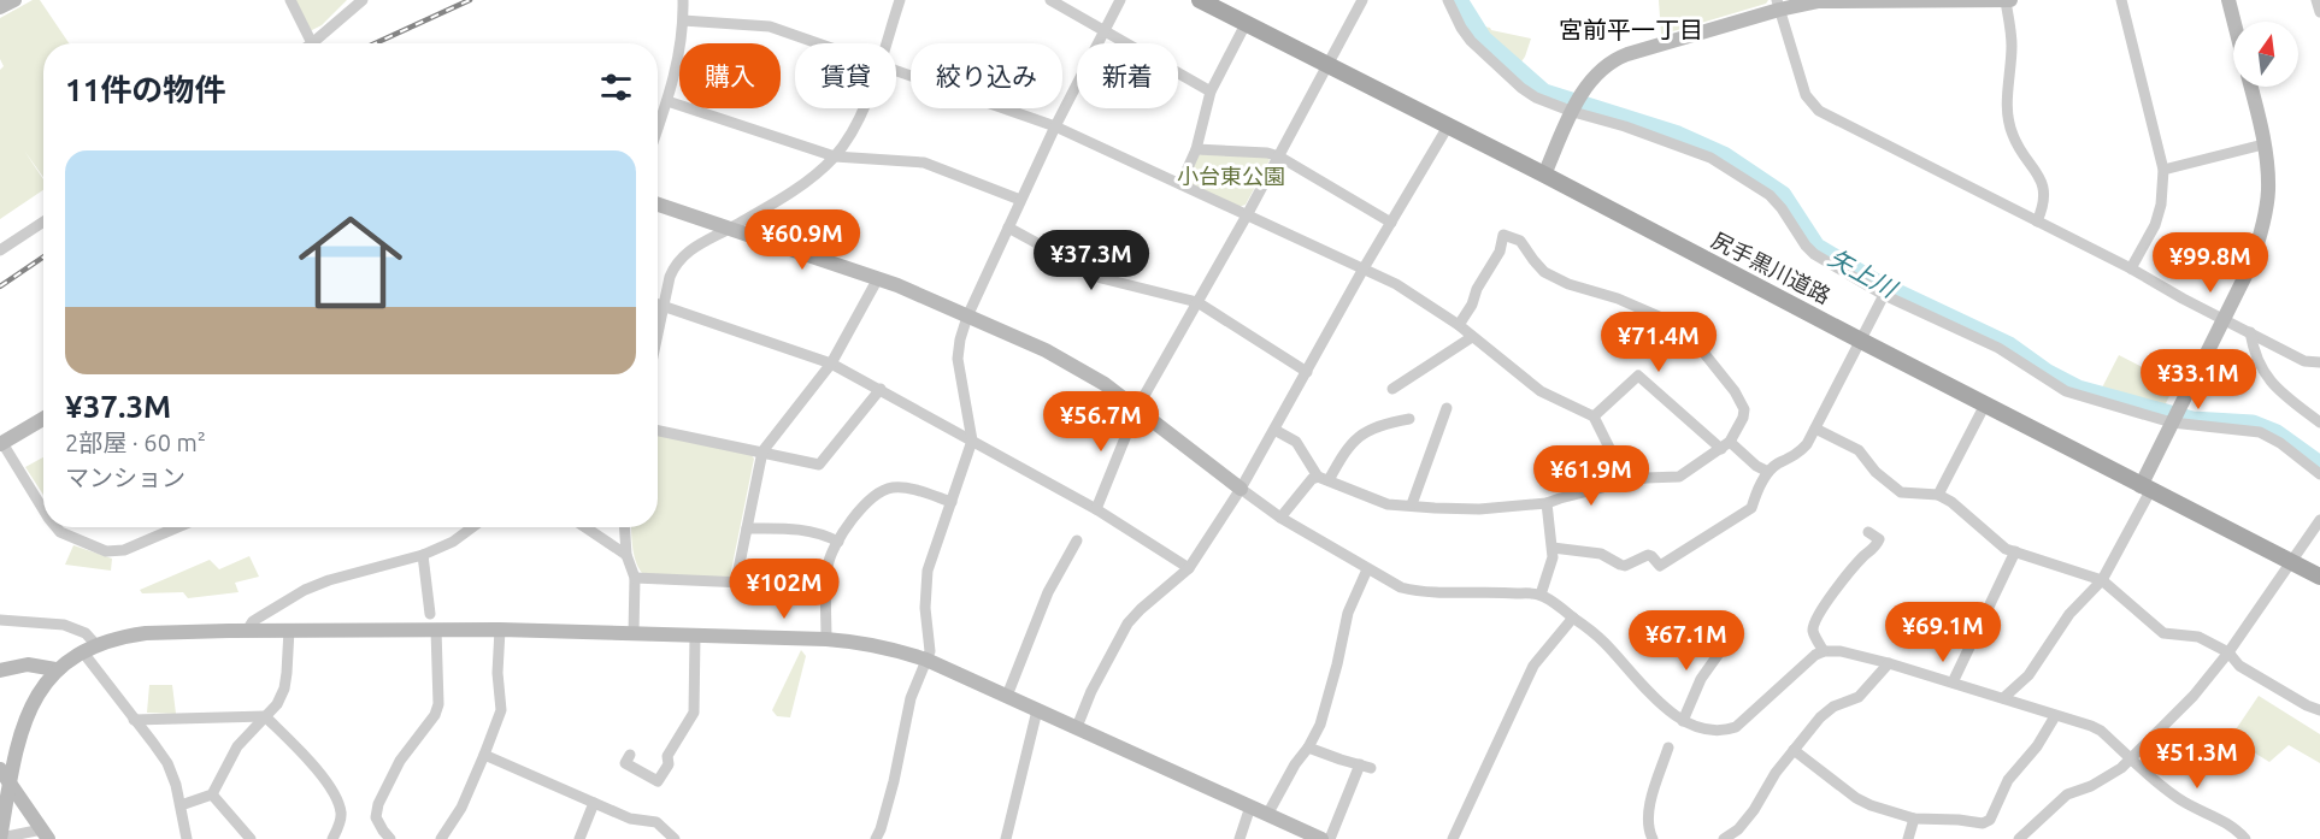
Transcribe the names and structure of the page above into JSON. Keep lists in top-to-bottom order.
{
  "streets": {
    "main road": ["尻手黒川道路"]
  },
  "districts": ["宮前平一丁目"],
  "water": ["矢上川"],
  "parks": ["小台東公園"],
  "north": "top",
  "page": {
    "chip": [
      "購入",
      "賃貸",
      "絞り込み",
      "新着"
    ],
    "heading": "11件の物件",
    "list": [
      {
        "name": "¥37.3M",
        "note": "2部屋 · 60 m² · マンション"
      }
    ],
    "price": [
      "¥60.9M",
      "¥37.3M",
      "¥99.8M",
      "¥71.4M",
      "¥33.1M",
      "¥56.7M",
      "¥61.9M",
      "¥102M",
      "¥69.1M",
      "¥67.1M",
      "¥51.3M"
    ]
  }
}
